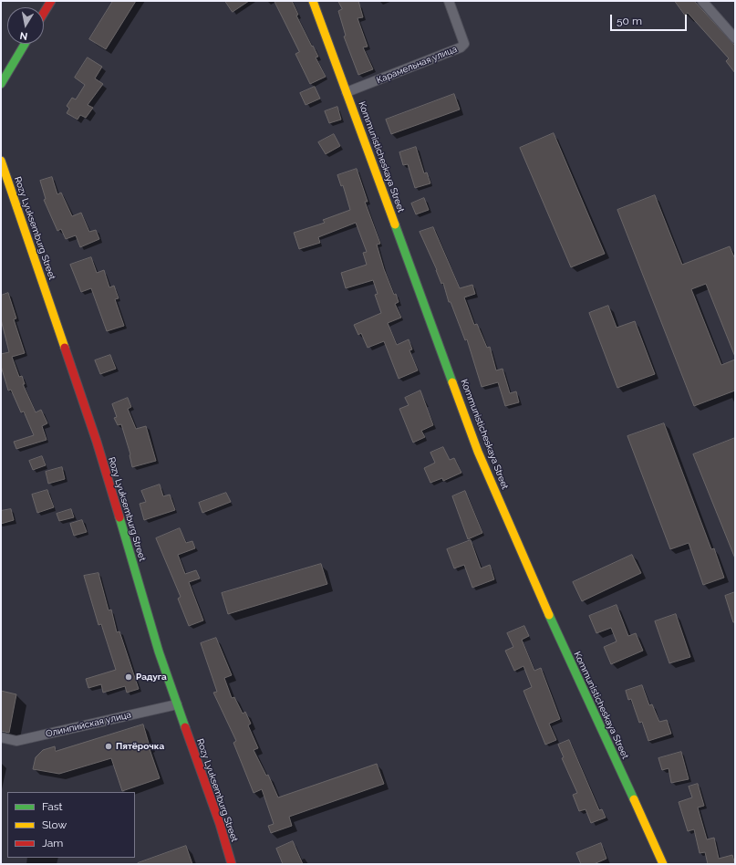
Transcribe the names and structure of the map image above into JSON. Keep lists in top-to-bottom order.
{
  "streets": {
    "street": [
      "Карамельная улица",
      "Kommunisticheskaya Street",
      "Rozy Lyuksemburg Street",
      "Олимпийская улица"
    ]
  },
  "crossings": [
    ["Карамельная улица", "Kommunisticheskaya Street"],
    ["Rozy Lyuksemburg Street", "Олимпийская улица"]
  ],
  "places": ["Радуга", "Пятёрочка"],
  "legend": ["Fast", "Slow", "Jam"],
  "scale_bar": "50 m",
  "north": "bottom"
}
